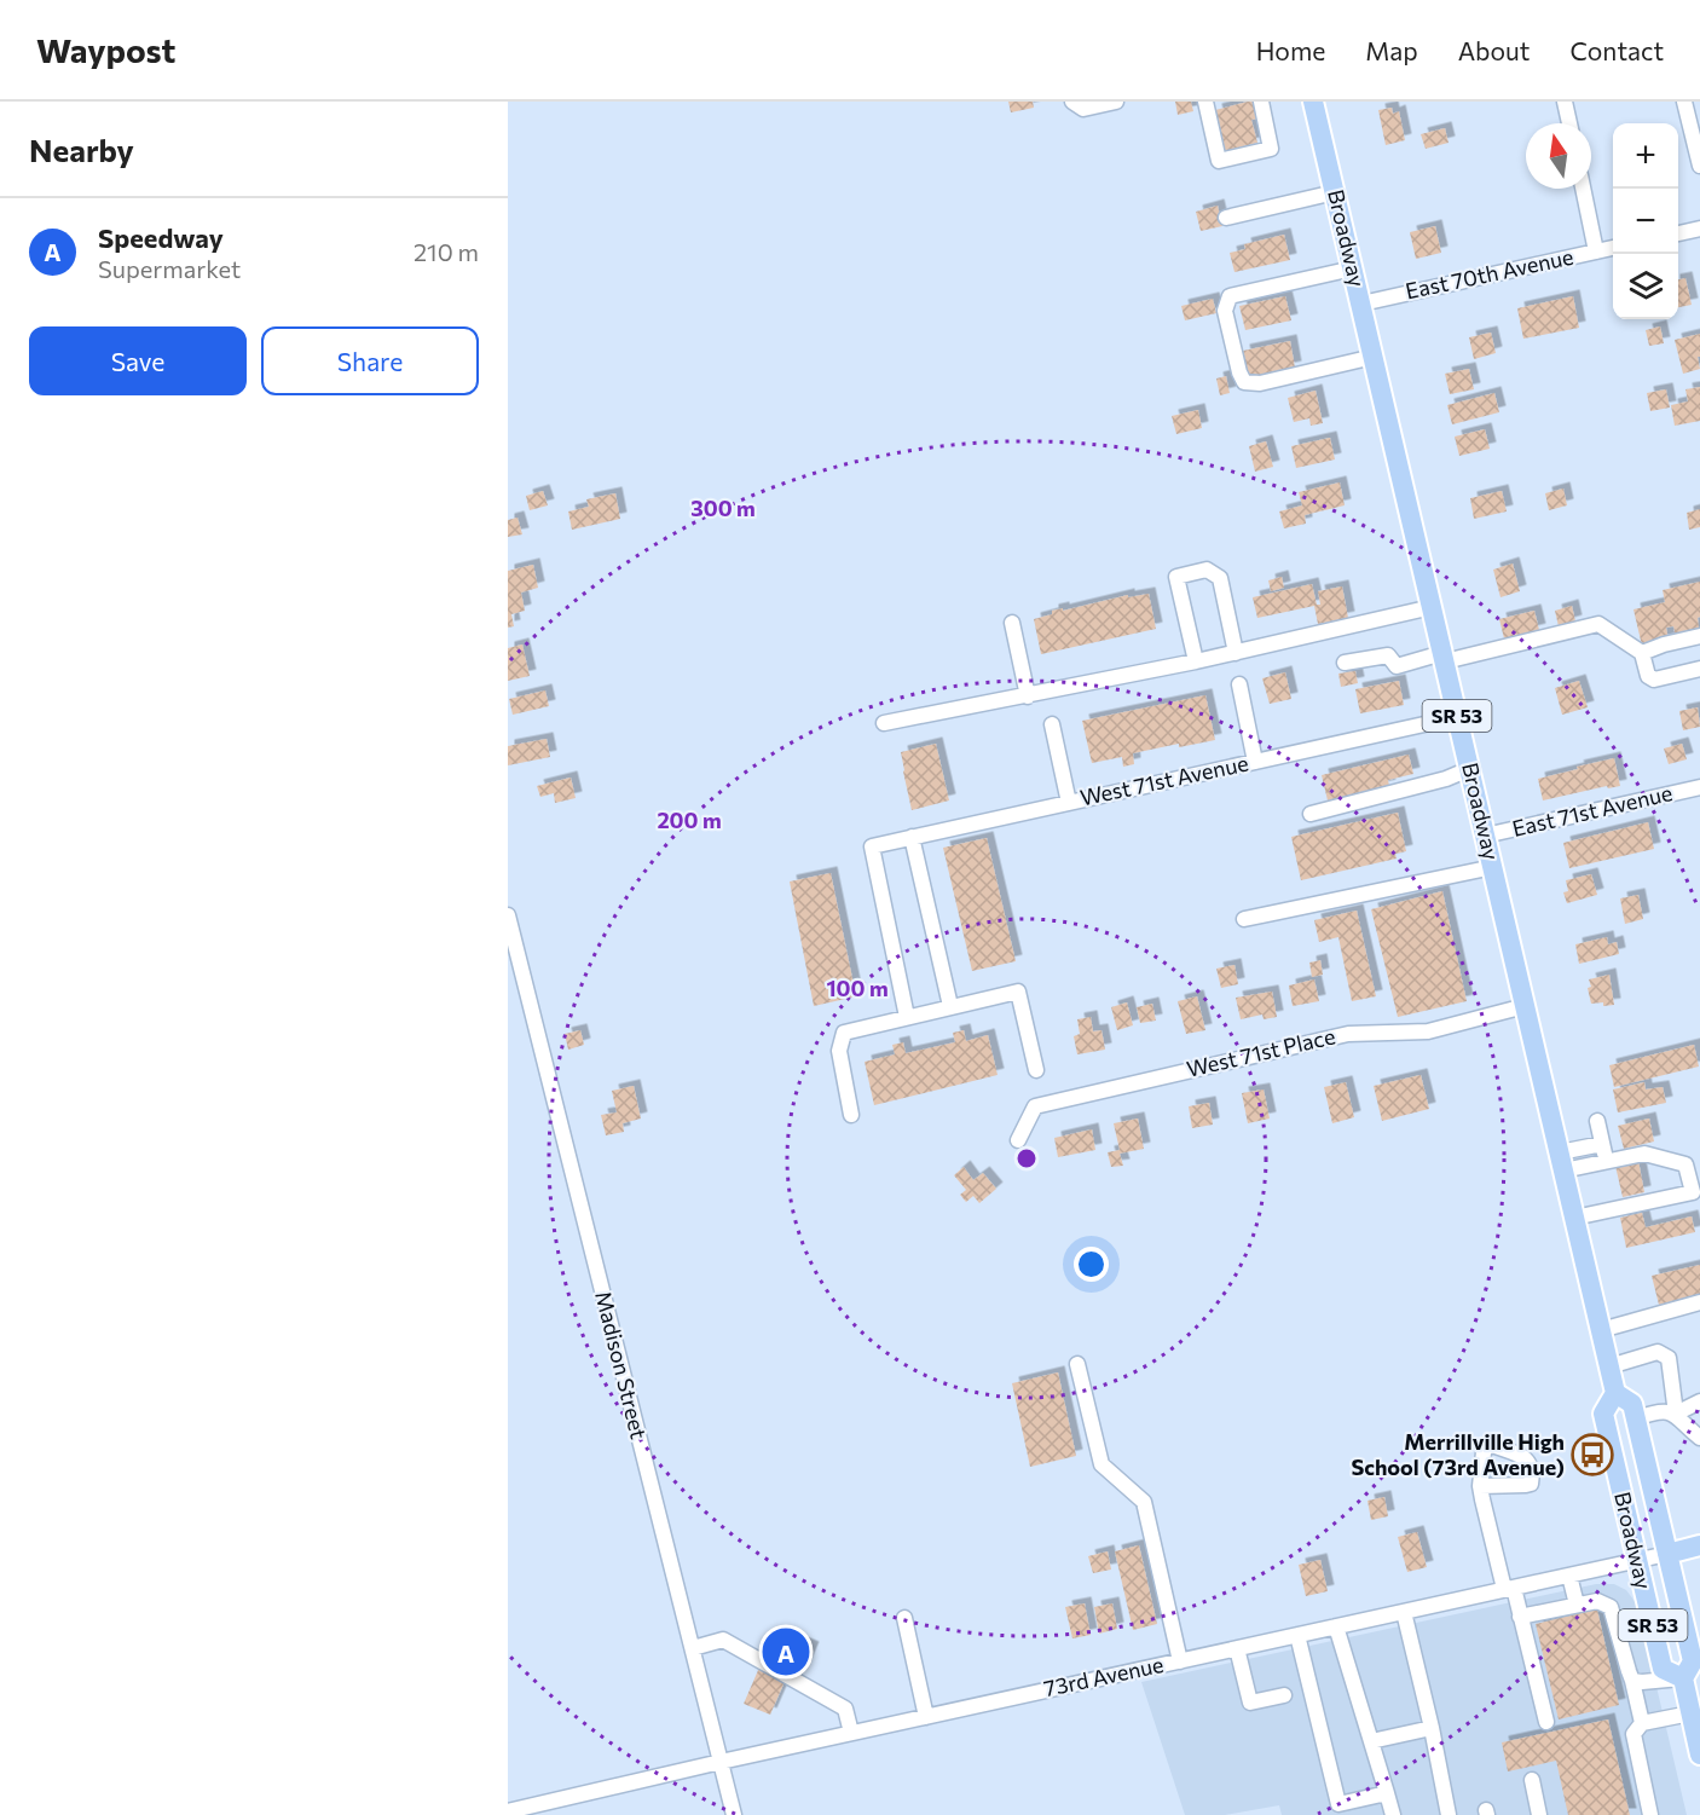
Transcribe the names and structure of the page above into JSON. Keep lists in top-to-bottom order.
{
  "streets": {
    "main road": ["Broadway", "SR 53", "73rd Avenue"],
    "street": [
      "East 70th Avenue",
      "West 71st Avenue",
      "East 71st Avenue",
      "West 71st Place",
      "Madison Street"
    ]
  },
  "crossings": [
    ["Broadway", "East 70th Avenue"],
    ["Broadway", "West 71st Avenue"],
    ["Broadway", "East 71st Avenue"],
    ["Broadway", "West 71st Place"],
    ["Broadway", "73rd Avenue"],
    ["Madison Street", "73rd Avenue"]
  ],
  "places": {
    "bus stop": ["Merrillville High School (73rd Avenue)"]
  },
  "north": "top",
  "page": {
    "header": "Waypost",
    "nav": [
      "Home",
      "Map",
      "About",
      "Contact"
    ],
    "heading": "Nearby",
    "map_buttons": ["+", "−"],
    "list": [
      {
        "mark": "A",
        "name": "Speedway",
        "note": "Supermarket",
        "value": "210 m"
      }
    ],
    "buttons": ["Save", "Share"],
    "pins": "A"
  },
  "rings": ["300 m", "200 m", "100 m"]
}
